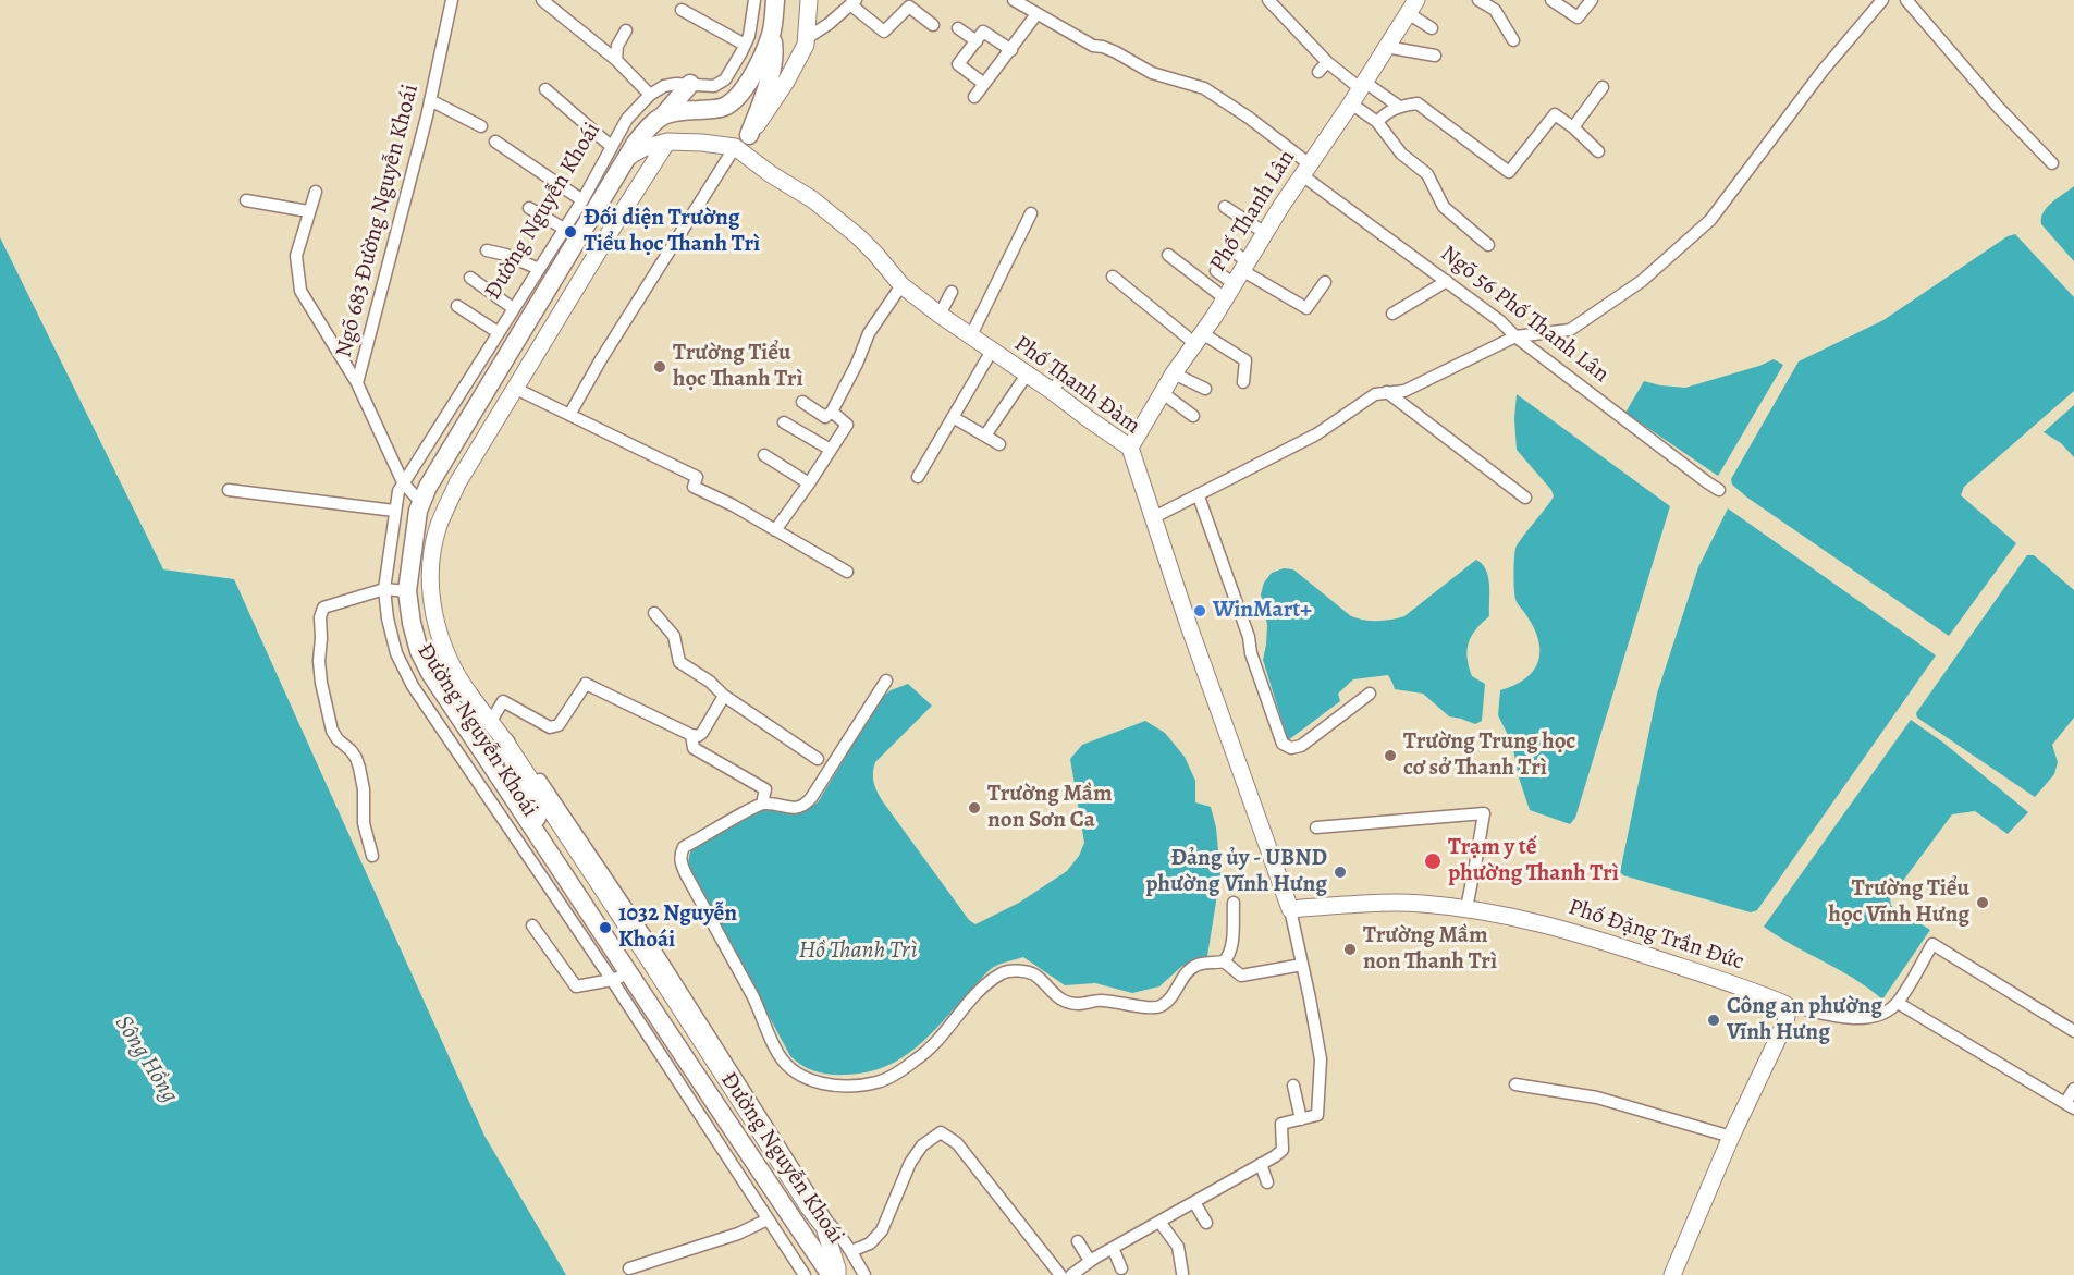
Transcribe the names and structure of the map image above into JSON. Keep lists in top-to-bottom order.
{
  "streets": {
    "main road": ["Đường Nguyễn Khoái"],
    "street": [
      "Phố Thanh Lân",
      "Ngõ 683 Đường Nguyễn Khoái",
      "Ngõ 56 Phố Thanh Lân",
      "Phố Thanh Đàm",
      "Phố Đặng Trần Đức"
    ]
  },
  "crossings": [
    ["Đường Nguyễn Khoái", "Ngõ 683 Đường Nguyễn Khoái"],
    ["Đường Nguyễn Khoái", "Phố Thanh Đàm"],
    ["Phố Thanh Lân", "Ngõ 56 Phố Thanh Lân"],
    ["Phố Thanh Lân", "Phố Thanh Đàm"],
    ["Phố Thanh Đàm", "Phố Đặng Trần Đức"]
  ],
  "water": ["Hồ Thanh Trì", "Sông Hồng"],
  "places": [
    "Đối diện Trường Tiểu học Thanh Trì",
    "Trường Tiểu học Thanh Trì",
    "WinMart+",
    "Trường Trung học cơ sở Thanh Trì",
    "Trường Mầm non Sơn Ca",
    "Trạm y tế phường Thanh Trì",
    "Đảng ủy - UBND phường Vĩnh Hưng",
    "Trường Tiểu học Vĩnh Hưng",
    "1032 Nguyễn Khoái",
    "Trường Mầm non Thanh Trì",
    "Công an phường Vĩnh Hưng"
  ]
}
